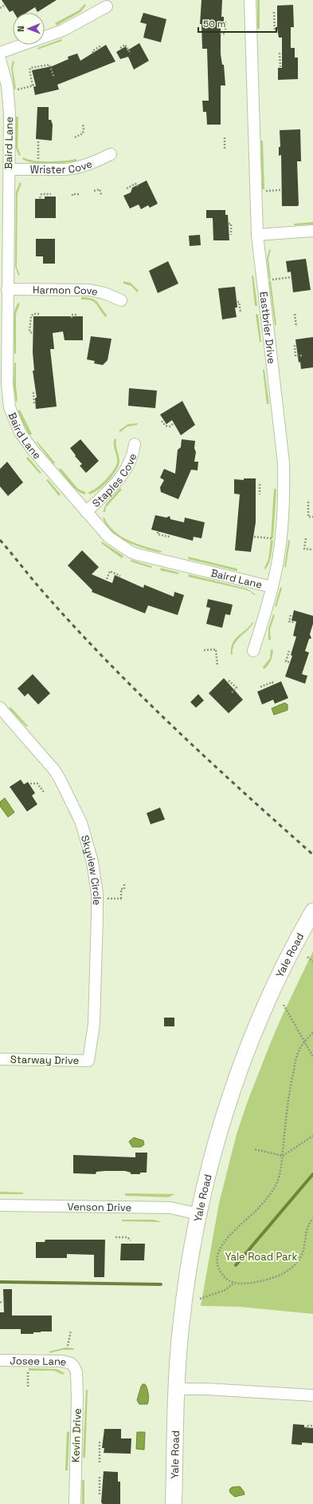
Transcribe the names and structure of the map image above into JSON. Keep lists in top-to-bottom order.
{
  "streets": {
    "main road": ["Yale Road"],
    "street": [
      "Baird Lane",
      "Wrister Cove",
      "Harmon Cove",
      "Eastbrier Drive",
      "Staples Cove",
      "Skyview Circle",
      "Starway Drive",
      "Venson Drive",
      "Josee Lane",
      "Kevin Drive"
    ]
  },
  "crossings": [
    ["Baird Lane", "Wrister Cove"],
    ["Baird Lane", "Harmon Cove"],
    ["Baird Lane", "Eastbrier Drive"],
    ["Baird Lane", "Staples Cove"],
    ["Skyview Circle", "Starway Drive"],
    ["Yale Road", "Venson Drive"],
    ["Josee Lane", "Kevin Drive"]
  ],
  "parks": ["Yale Road Park"],
  "scale_bar": "50 m",
  "north": "left"
}
